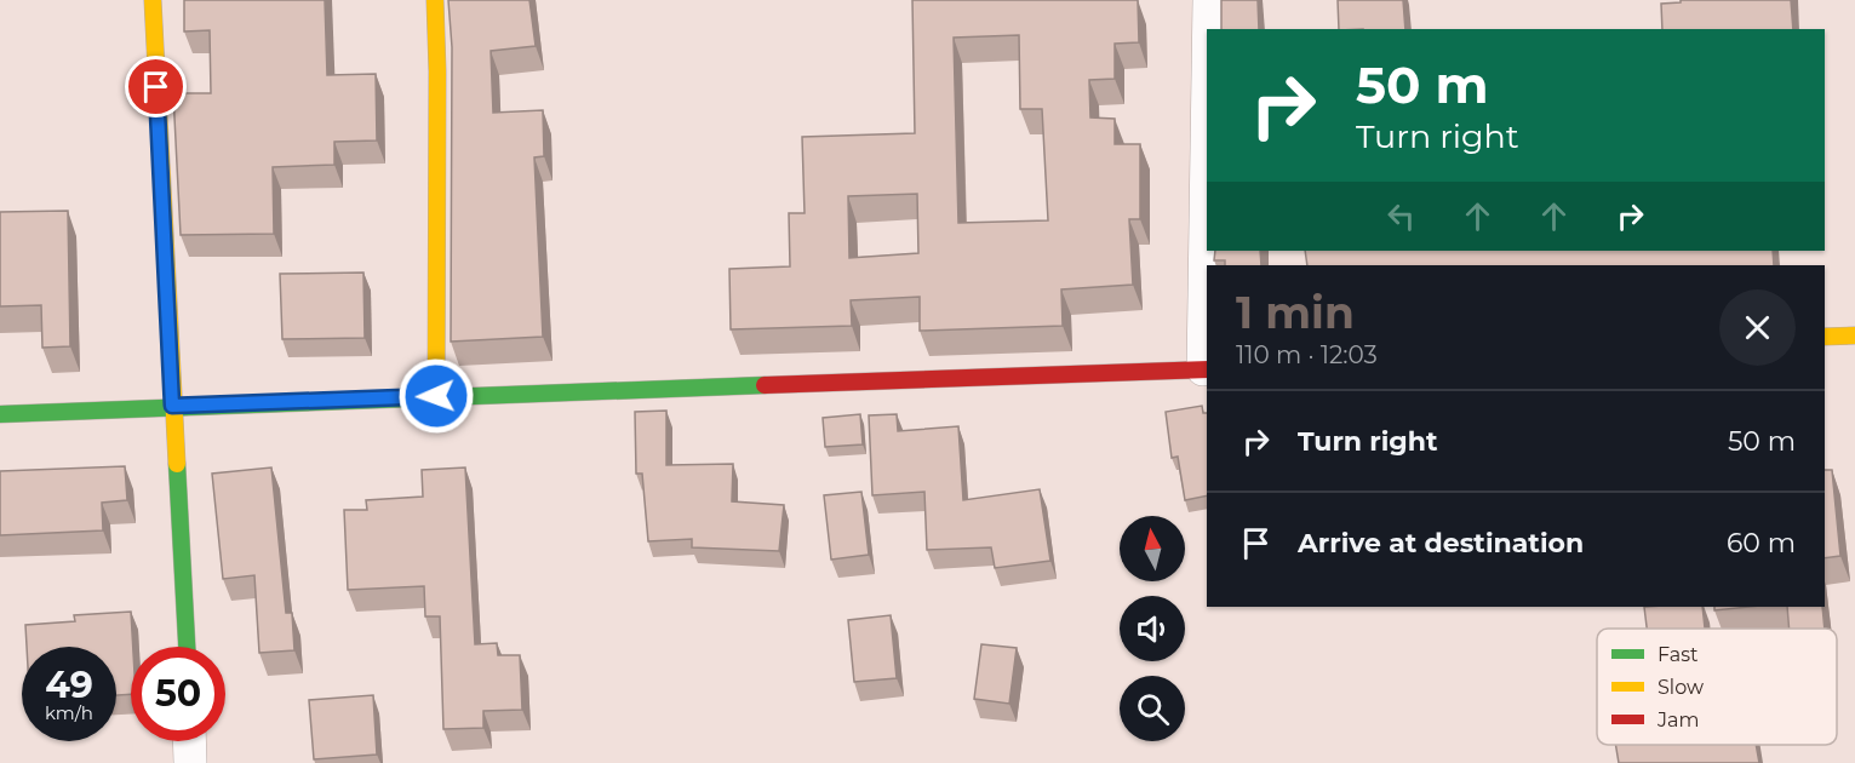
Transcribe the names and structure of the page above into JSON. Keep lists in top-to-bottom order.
{
  "legend": ["Fast", "Slow", "Jam"],
  "north": "top",
  "page": {
    "turn": ["50 m", "Turn right"],
    "heading": ["1 min", "110 m · 12:03"],
    "list": [
      {
        "name": "Turn right",
        "value": "50 m"
      },
      {
        "name": "Arrive at destination",
        "value": "60 m"
      }
    ],
    "speed": "49 km/h",
    "limit": "50"
  }
}
